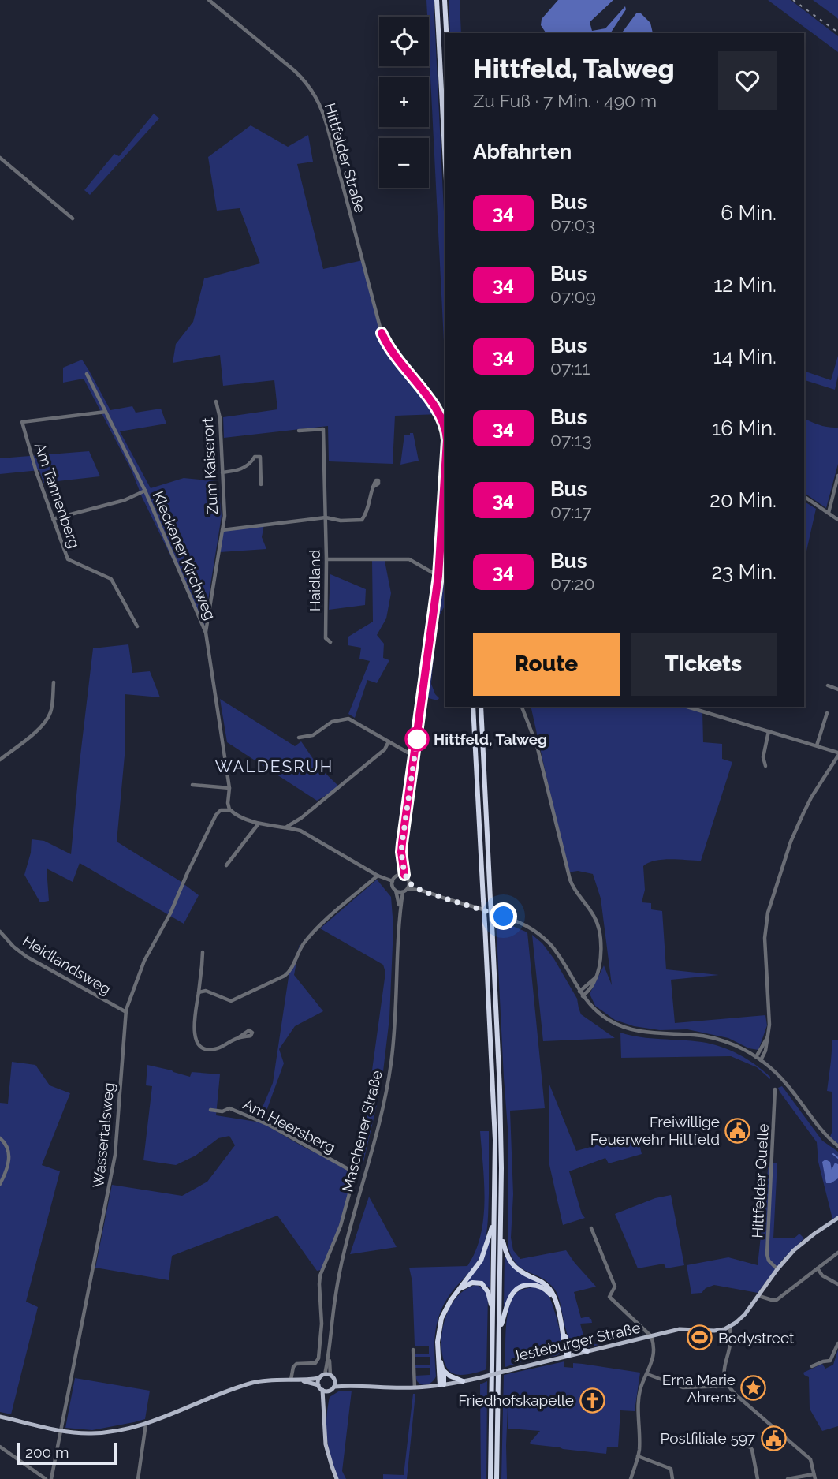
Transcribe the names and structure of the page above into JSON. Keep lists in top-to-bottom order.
{
  "streets": {
    "main road": ["Jesteburger Straße"],
    "street": [
      "Hittfelder Straße",
      "Zum Kaiserort",
      "Am Tannenberg",
      "Kleckener Kirchweg",
      "Haidland",
      "Heidlandsweg",
      "Am Heersberg",
      "Maschener Straße",
      "Wassertalsweg",
      "Hittfelder Quelle"
    ]
  },
  "crossings": [
    ["Hittfelder Straße", "Maschener Straße"],
    ["Zum Kaiserort", "Kleckener Kirchweg"],
    ["Zum Kaiserort", "Haidland"],
    ["Am Tannenberg", "Kleckener Kirchweg"],
    ["Kleckener Kirchweg", "Wassertalsweg"],
    ["Heidlandsweg", "Wassertalsweg"],
    ["Maschener Straße", "Jesteburger Straße"]
  ],
  "districts": ["WALDESRUH"],
  "places": {
    "other": ["Hittfeld, Talweg"],
    "public building": ["Freiwillige Feuerwehr Hittfeld", "Postfiliale 597"],
    "sports": ["Bodystreet"],
    "place": ["Erna Marie Ahrens"],
    "church": ["Friedhofskapelle"]
  },
  "lines": ["bus line 34"],
  "scale_bar": "200 m",
  "page": {
    "map_buttons": ["+", "−"],
    "heading": [
      ["Hittfeld, Talweg", "Zu Fuß · 7 Min. · 490 m"],
      "Abfahrten"
    ],
    "list": [
      {
        "mark": "34",
        "name": "Bus",
        "note": "07:03",
        "value": "6 Min."
      },
      {
        "mark": "34",
        "name": "Bus",
        "note": "07:09",
        "value": "12 Min."
      },
      {
        "mark": "34",
        "name": "Bus",
        "note": "07:11",
        "value": "14 Min."
      },
      {
        "mark": "34",
        "name": "Bus",
        "note": "07:13",
        "value": "16 Min."
      },
      {
        "mark": "34",
        "name": "Bus",
        "note": "07:17",
        "value": "20 Min."
      },
      {
        "mark": "34",
        "name": "Bus",
        "note": "07:20",
        "value": "23 Min."
      }
    ],
    "buttons": ["Route", "Tickets"],
    "scale": "200 m"
  }
}
